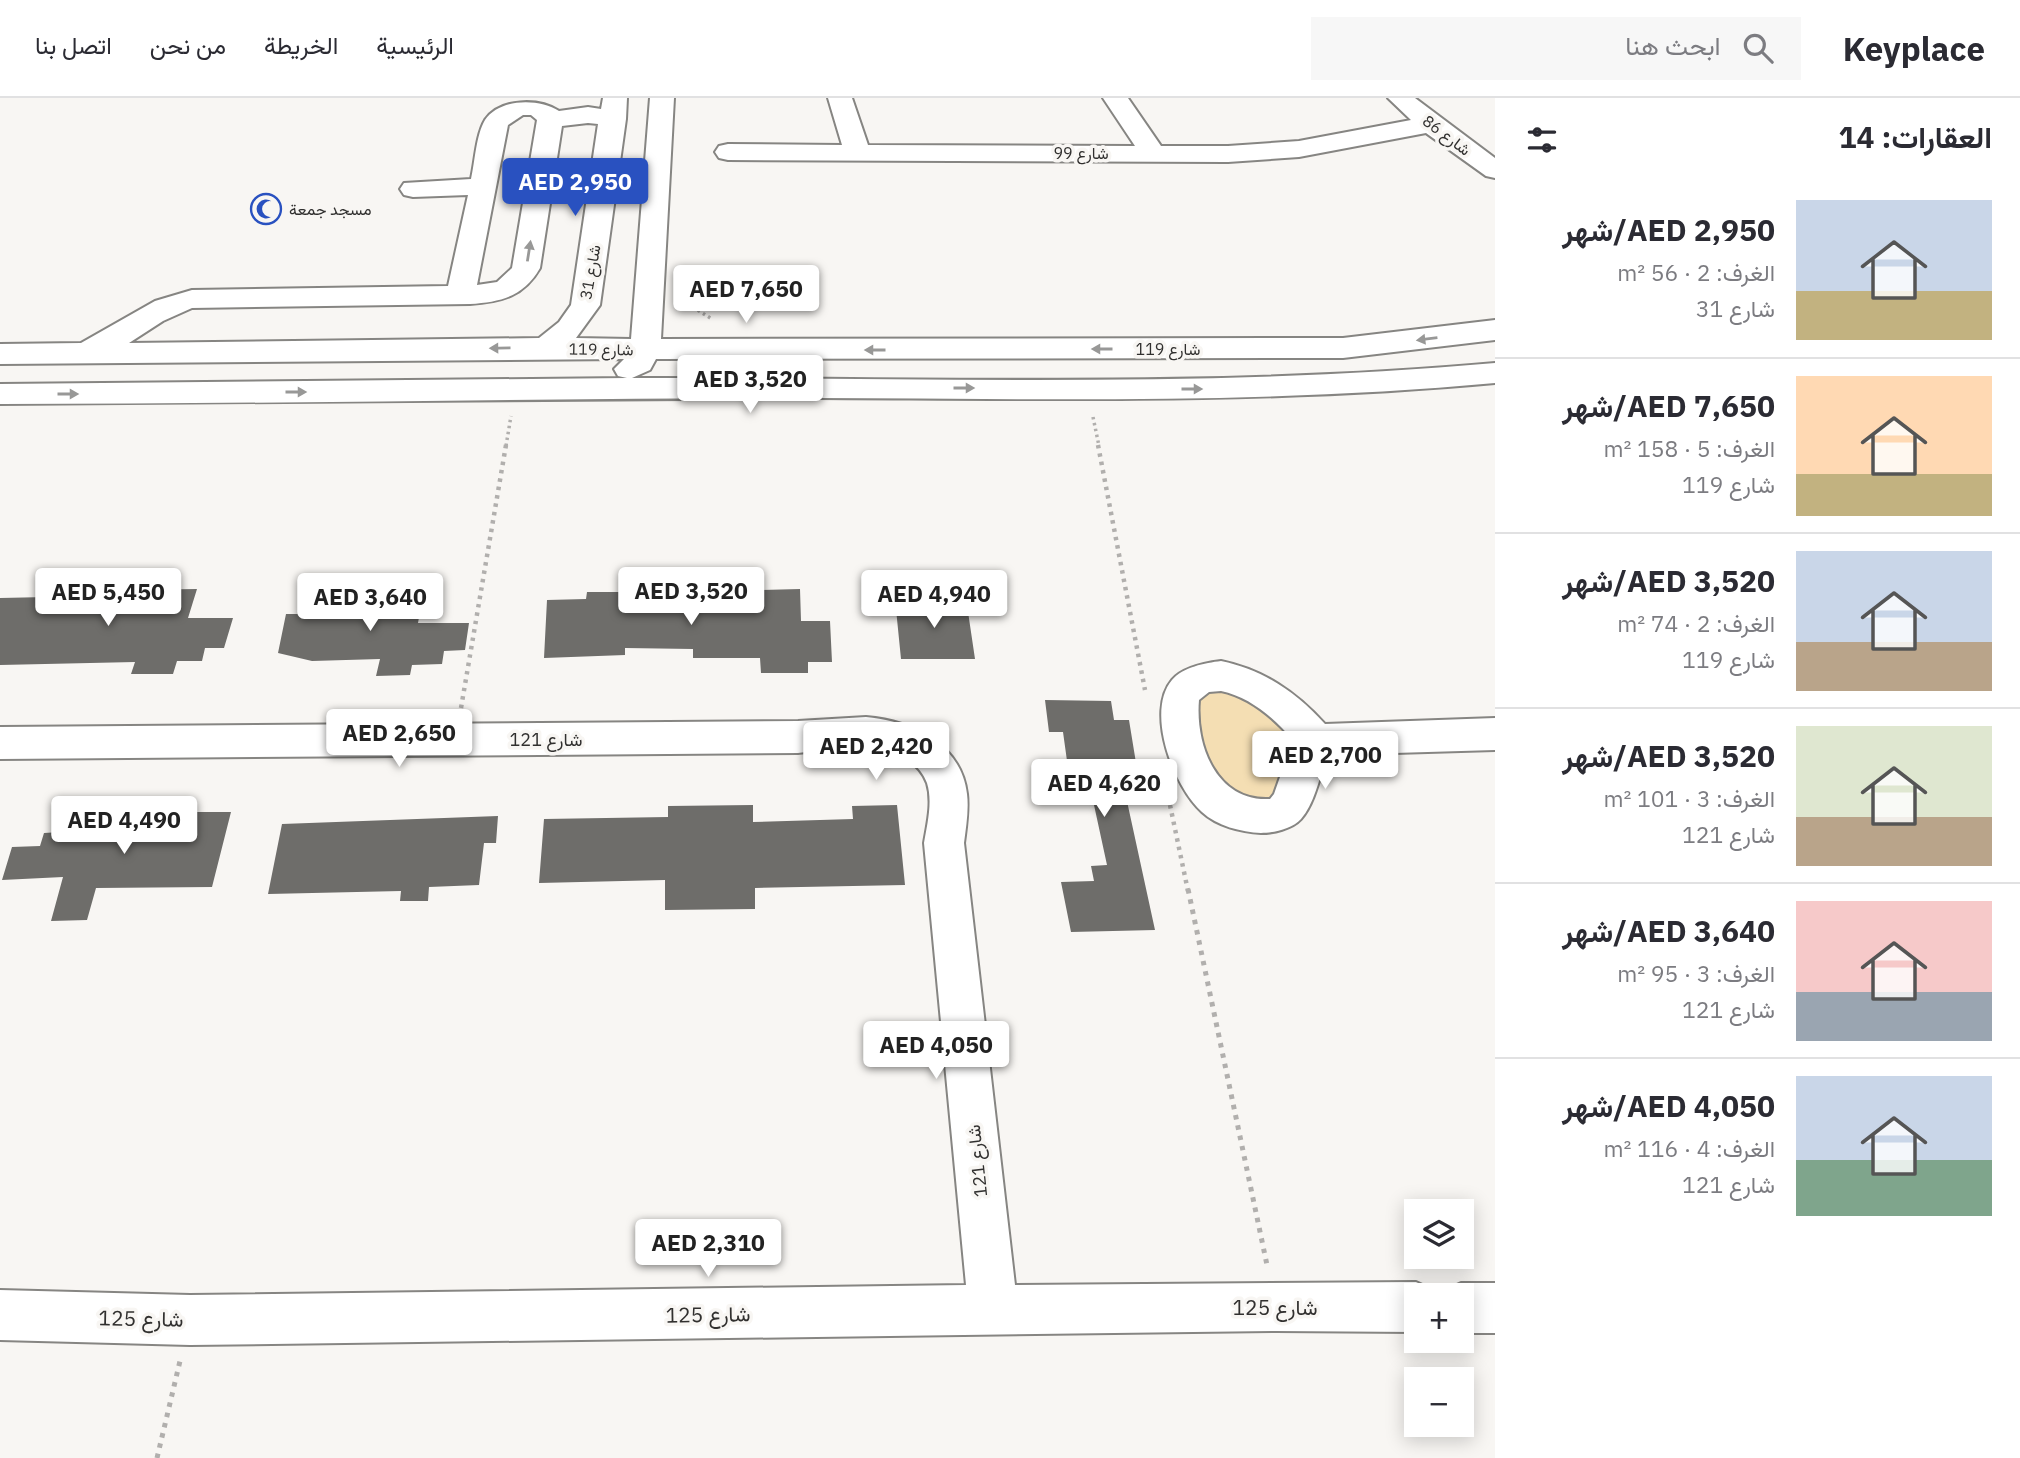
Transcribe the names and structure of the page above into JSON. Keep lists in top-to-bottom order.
{
  "streets": {
    "street": [
      "شارع 86",
      "شارع 99",
      "شارع 31",
      "شارع 119",
      "شارع 121",
      "شارع 125"
    ]
  },
  "crossings": [
    ["شارع 86", "شارع 99"],
    ["شارع 31", "شارع 119"],
    ["شارع 121", "شارع 125"]
  ],
  "places": {
    "mosque": ["مسجد جمعة"]
  },
  "page": {
    "header": "Keyplace",
    "search": "ابحث هنا",
    "nav": [
      "الرئيسية",
      "الخريطة",
      "من نحن",
      "اتصل بنا"
    ],
    "heading": "العقارات: 14",
    "price": [
      "AED 2,950",
      "AED 7,650",
      "AED 3,520",
      "AED 3,520",
      "AED 5,450",
      "AED 4,940",
      "AED 3,640",
      "AED 2,650",
      "AED 2,420",
      "AED 2,700",
      "AED 4,620",
      "AED 4,490",
      "AED 4,050",
      "AED 2,310"
    ],
    "list": [
      {
        "name": "AED 2,950/شهر",
        "note": "الغرف: 2 · 56 m² · شارع 31"
      },
      {
        "name": "AED 7,650/شهر",
        "note": "الغرف: 5 · 158 m² · شارع 119"
      },
      {
        "name": "AED 3,520/شهر",
        "note": "الغرف: 2 · 74 m² · شارع 119"
      },
      {
        "name": "AED 3,520/شهر",
        "note": "الغرف: 3 · 101 m² · شارع 121"
      },
      {
        "name": "AED 3,640/شهر",
        "note": "الغرف: 3 · 95 m² · شارع 121"
      },
      {
        "name": "AED 4,050/شهر",
        "note": "الغرف: 4 · 116 m² · شارع 121"
      }
    ],
    "map_buttons": ["+", "−"]
  }
}
